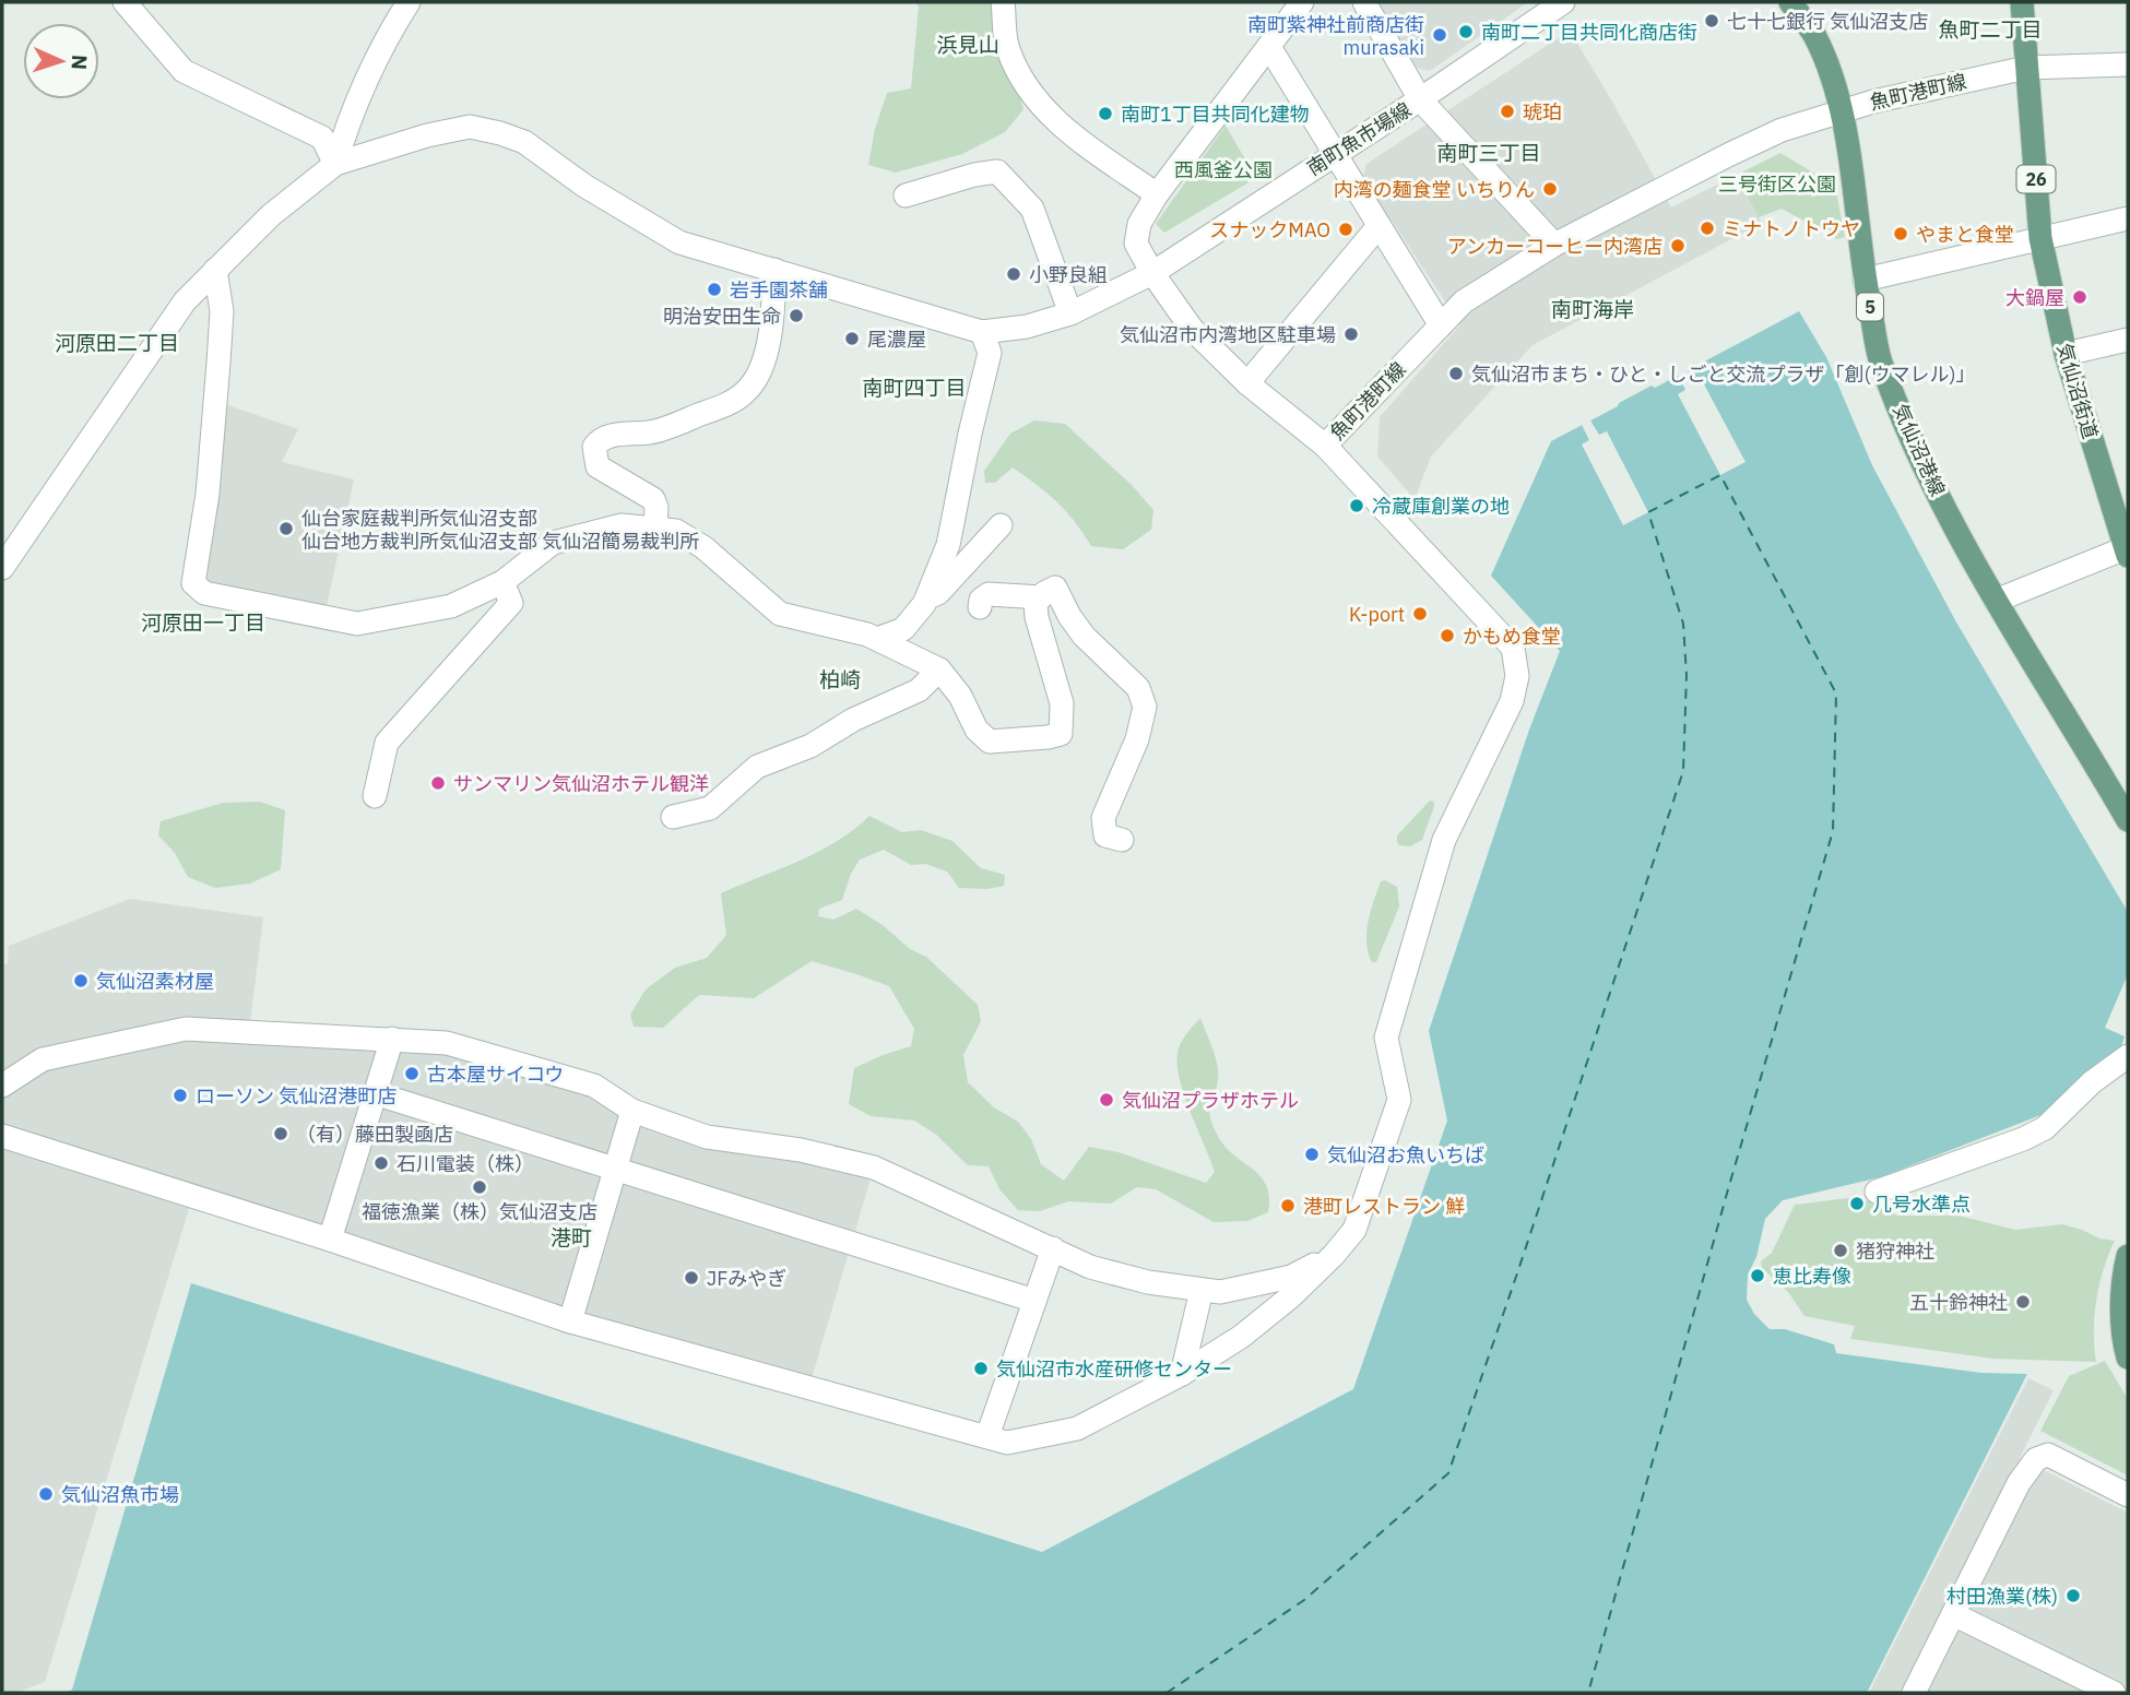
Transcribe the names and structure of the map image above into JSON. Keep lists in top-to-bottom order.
{
  "streets": {
    "main road": [
      "26",
      "5",
      "気仙沼街道",
      "気仙沼港線"
    ],
    "street": ["魚町港町線", "南町魚市場線"]
  },
  "crossings": [
    ["魚町港町線", "気仙沼街道"],
    ["魚町港町線", "気仙沼港線"]
  ],
  "districts": [
    "魚町二丁目",
    "浜見山",
    "南町三丁目",
    "南町海岸",
    "河原田二丁目",
    "南町四丁目",
    "河原田一丁目",
    "柏崎",
    "港町"
  ],
  "parks": ["西風釜公園", "三号街区公園"],
  "places": [
    "七十七銀行 気仙沼支店",
    "南町二丁目共同化商店街",
    "南町紫神社前商店街 murasaki",
    "琥珀",
    "南町1丁目共同化建物",
    "内湾の麺食堂 いちりん",
    "ミナトノトウヤ",
    "スナックMAO",
    "やまと食堂",
    "アンカーコーヒー内湾店",
    "小野良組",
    "岩手園茶舗",
    "大鍋屋",
    "明治安田生命",
    "気仙沼市内湾地区駐車場",
    "尾濃屋",
    "気仙沼市まち・ひと・しごと交流プラザ「創(ウマレル)」",
    "冷蔵庫創業の地",
    "仙台家庭裁判所気仙沼支部 仙台地方裁判所気仙沼支部 気仙沼簡易裁判所",
    "K-port",
    "かもめ食堂",
    "サンマリン気仙沼ホテル観洋",
    "気仙沼素材屋",
    "古本屋サイコウ",
    "ローソン 気仙沼港町店",
    "気仙沼プラザホテル",
    "（有）藤田製凾店",
    "気仙沼お魚いちば",
    "石川電装（株）",
    "福徳漁業（株）気仙沼支店",
    "几号水準点",
    "港町レストラン 鮮",
    "猪狩神社",
    "恵比寿像",
    "JFみやぎ",
    "五十鈴神社",
    "気仙沼市水産研修センター",
    "気仙沼魚市場",
    "村田漁業(株)"
  ],
  "north": "right"
}
